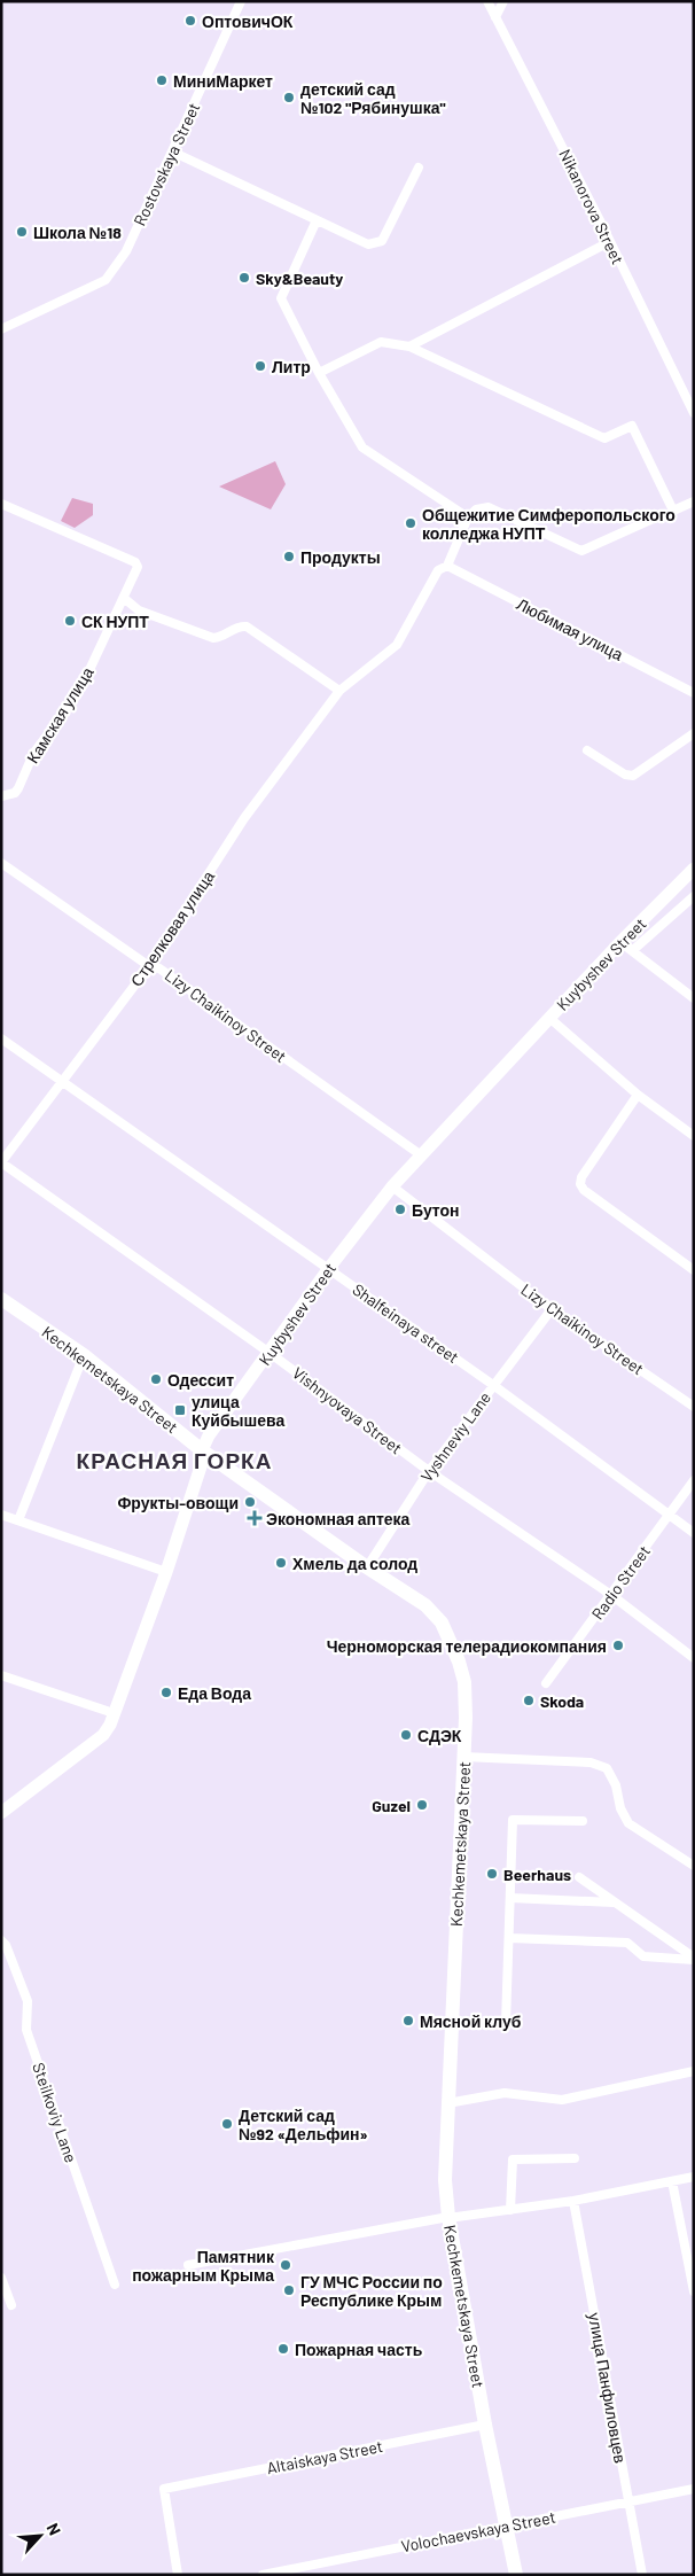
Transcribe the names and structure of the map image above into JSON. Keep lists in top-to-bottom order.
{
  "streets": {
    "main road": ["Kuybyshev Street", "Kechkemetskaya Street"],
    "street": [
      "Rostovskaya Street",
      "Nikanorova Street",
      "Любимая улица",
      "Камская улица",
      "Стрелковая улица",
      "Lizy Chaikinoy Street",
      "Shalfeinaya street",
      "Vishnyovaya Street",
      "Vyshneviy Lane",
      "Radio Street",
      "Steilkoviy Lane",
      "улица Панфиловцев",
      "Altaiskaya Street",
      "Volochaevskaya Street"
    ]
  },
  "crossings": [
    ["Любимая улица", "Стрелковая улица"],
    ["Стрелковая улица", "Lizy Chaikinoy Street"],
    ["Стрелковая улица", "Shalfeinaya street"],
    ["Стрелковая улица", "Vishnyovaya Street"],
    ["Kuybyshev Street", "Lizy Chaikinoy Street"],
    ["Kuybyshev Street", "Shalfeinaya street"],
    ["Kuybyshev Street", "Kechkemetskaya Street"],
    ["Kuybyshev Street", "Vishnyovaya Street"],
    ["Lizy Chaikinoy Street", "Vyshneviy Lane"],
    ["Shalfeinaya street", "Vyshneviy Lane"],
    ["Shalfeinaya street", "Radio Street"],
    ["Kechkemetskaya Street", "Vyshneviy Lane"],
    ["Kechkemetskaya Street", "Altaiskaya Street"],
    ["Kechkemetskaya Street", "Volochaevskaya Street"],
    ["Vishnyovaya Street", "Vyshneviy Lane"],
    ["Vishnyovaya Street", "Radio Street"],
    ["улица Панфиловцев", "Volochaevskaya Street"]
  ],
  "districts": ["КРАСНАЯ ГОРКА"],
  "places": {
    "other": [
      "ОптовичОК",
      "МиниМаркет",
      "детский сад №102 \"Рябинушка\"",
      "Школа №18",
      "Sky&Beauty",
      "Литр",
      "Общежитие Симферопольского колледжа НУПТ",
      "Продукты",
      "СК НУПТ",
      "Бутон",
      "Одессит",
      "Фрукты-овощи",
      "Хмель да солод",
      "Черноморская телерадиокомпания",
      "Еда Вода",
      "Skoda",
      "СДЭК",
      "Guzel",
      "Beerhaus",
      "Мясной клуб",
      "Детский сад №92 «Дельфин»",
      "Памятник пожарным Крыма",
      "ГУ МЧС России по Республике Крым",
      "Пожарная часть"
    ],
    "transit": ["улица Куйбышева"],
    "health": ["Экономная аптека"]
  },
  "north": "top right"
}
